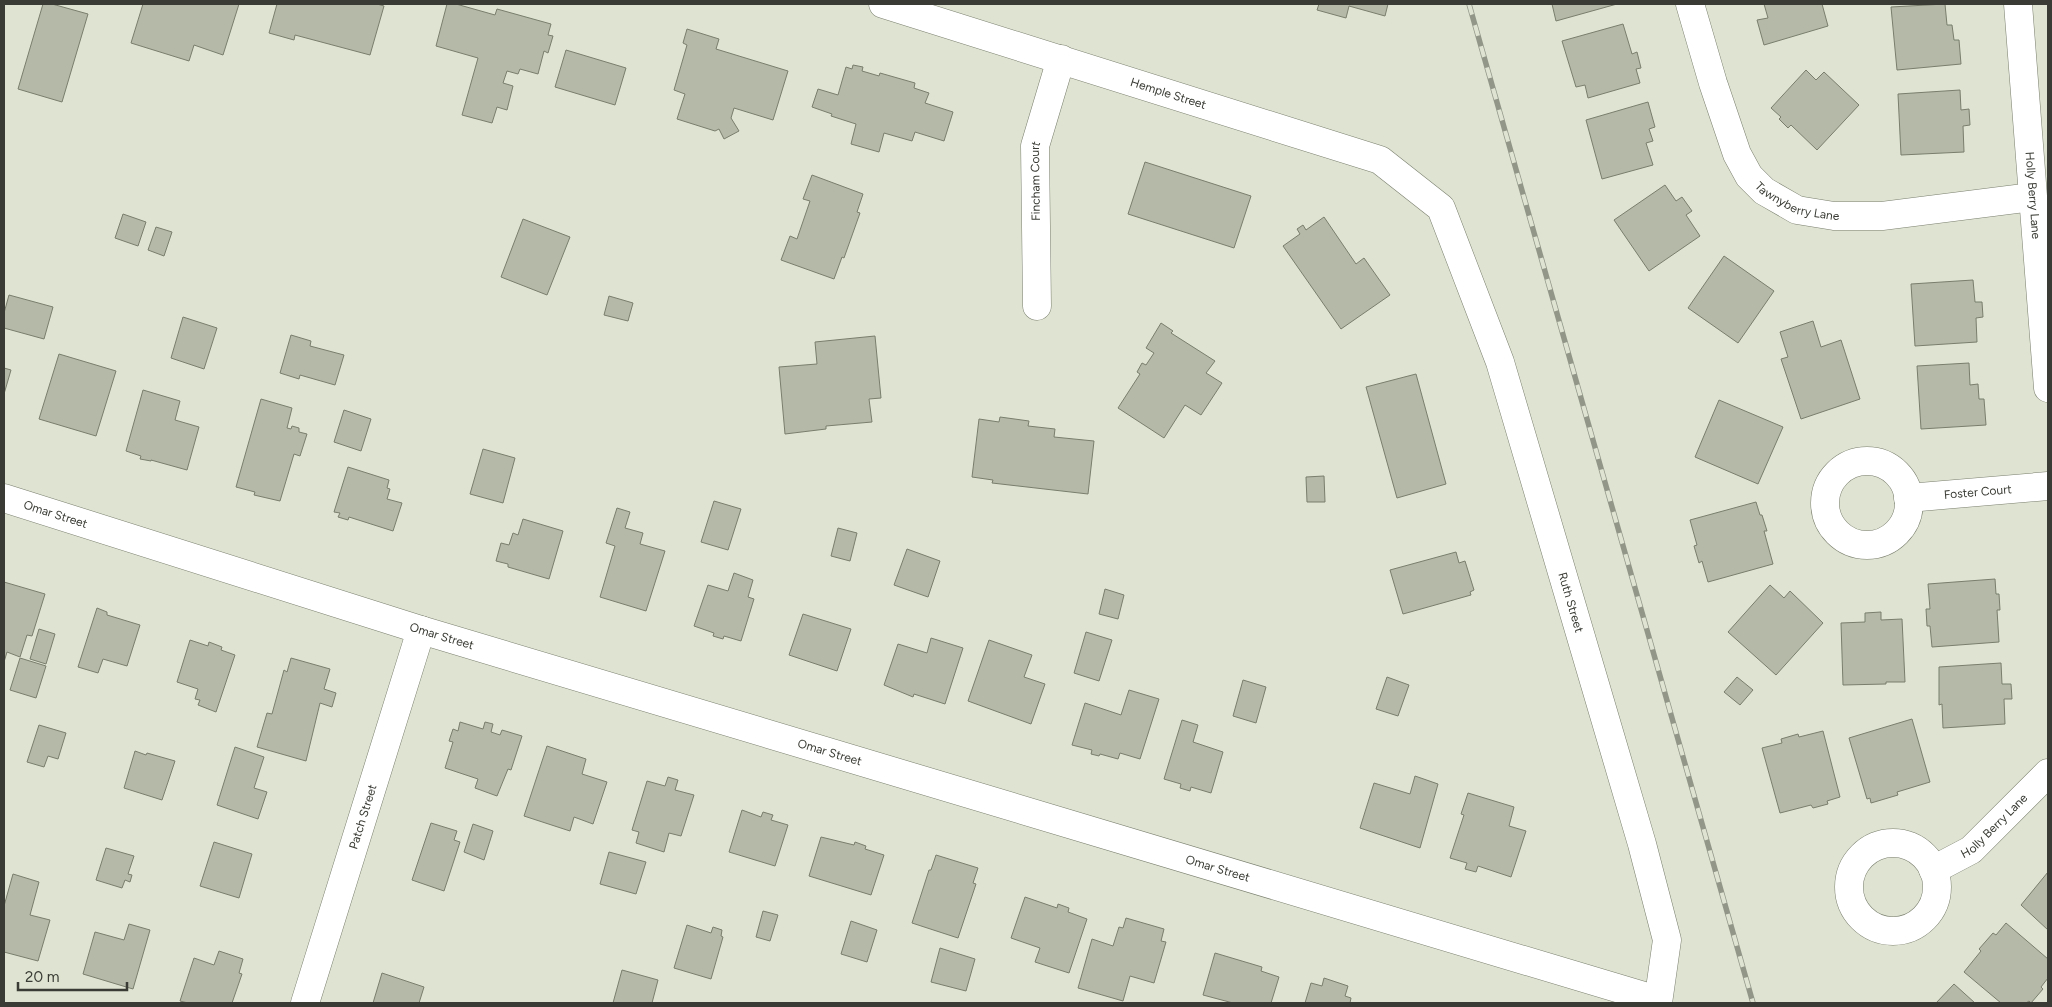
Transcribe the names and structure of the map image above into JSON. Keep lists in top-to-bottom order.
{
  "streets": {
    "street": [
      "Hemple Street",
      "Fincham Court",
      "Holly Berry Lane",
      "Tawnyberry Lane",
      "Foster Court",
      "Omar Street",
      "Ruth Street",
      "Patch Street"
    ]
  },
  "crossings": [
    ["Hemple Street", "Fincham Court"],
    ["Hemple Street", "Ruth Street"],
    ["Holly Berry Lane", "Tawnyberry Lane"],
    ["Omar Street", "Ruth Street"],
    ["Omar Street", "Patch Street"]
  ],
  "scale_bar": "20 m"
}
